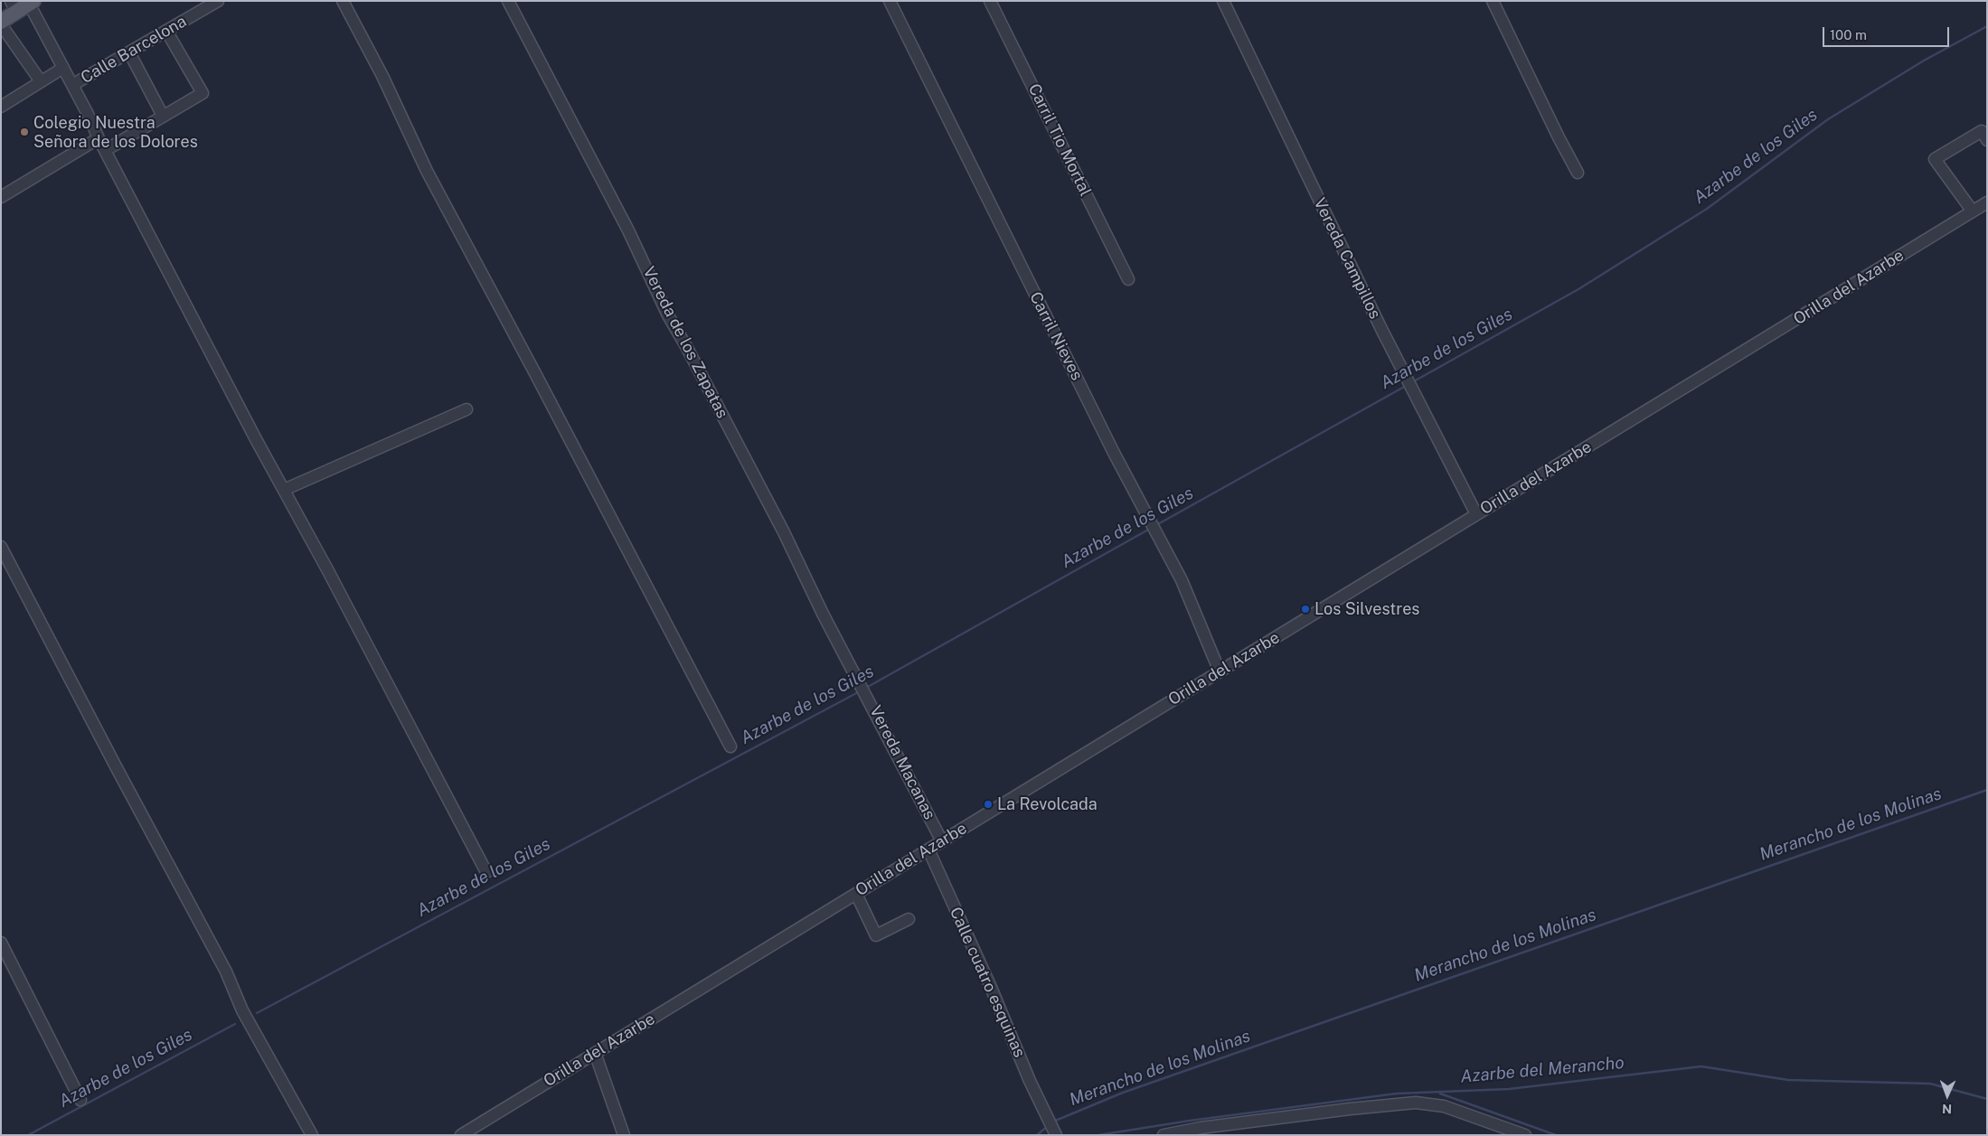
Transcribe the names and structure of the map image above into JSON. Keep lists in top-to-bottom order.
{
  "streets": {
    "street": [
      "Calle Barcelona",
      "Carril Tio Mortal",
      "Vereda Campillos",
      "Orilla del Azarbe",
      "Carril Nieves",
      "Vereda de los Zapatas",
      "Vereda Macanas",
      "Calle cuatro esquinas"
    ]
  },
  "crossings": [
    ["Vereda Campillos", "Orilla del Azarbe"],
    ["Orilla del Azarbe", "Carril Nieves"],
    ["Orilla del Azarbe", "Vereda Macanas"],
    ["Orilla del Azarbe", "Calle cuatro esquinas"],
    ["Vereda de los Zapatas", "Vereda Macanas"]
  ],
  "water": ["Azarbe de los Giles", "Merancho de los Molinas", "Azarbe del Merancho"],
  "places": ["Colegio Nuestra Señora de los Dolores", "Los Silvestres", "La Revolcada"],
  "scale_bar": "100 m",
  "north": "bottom"
}
